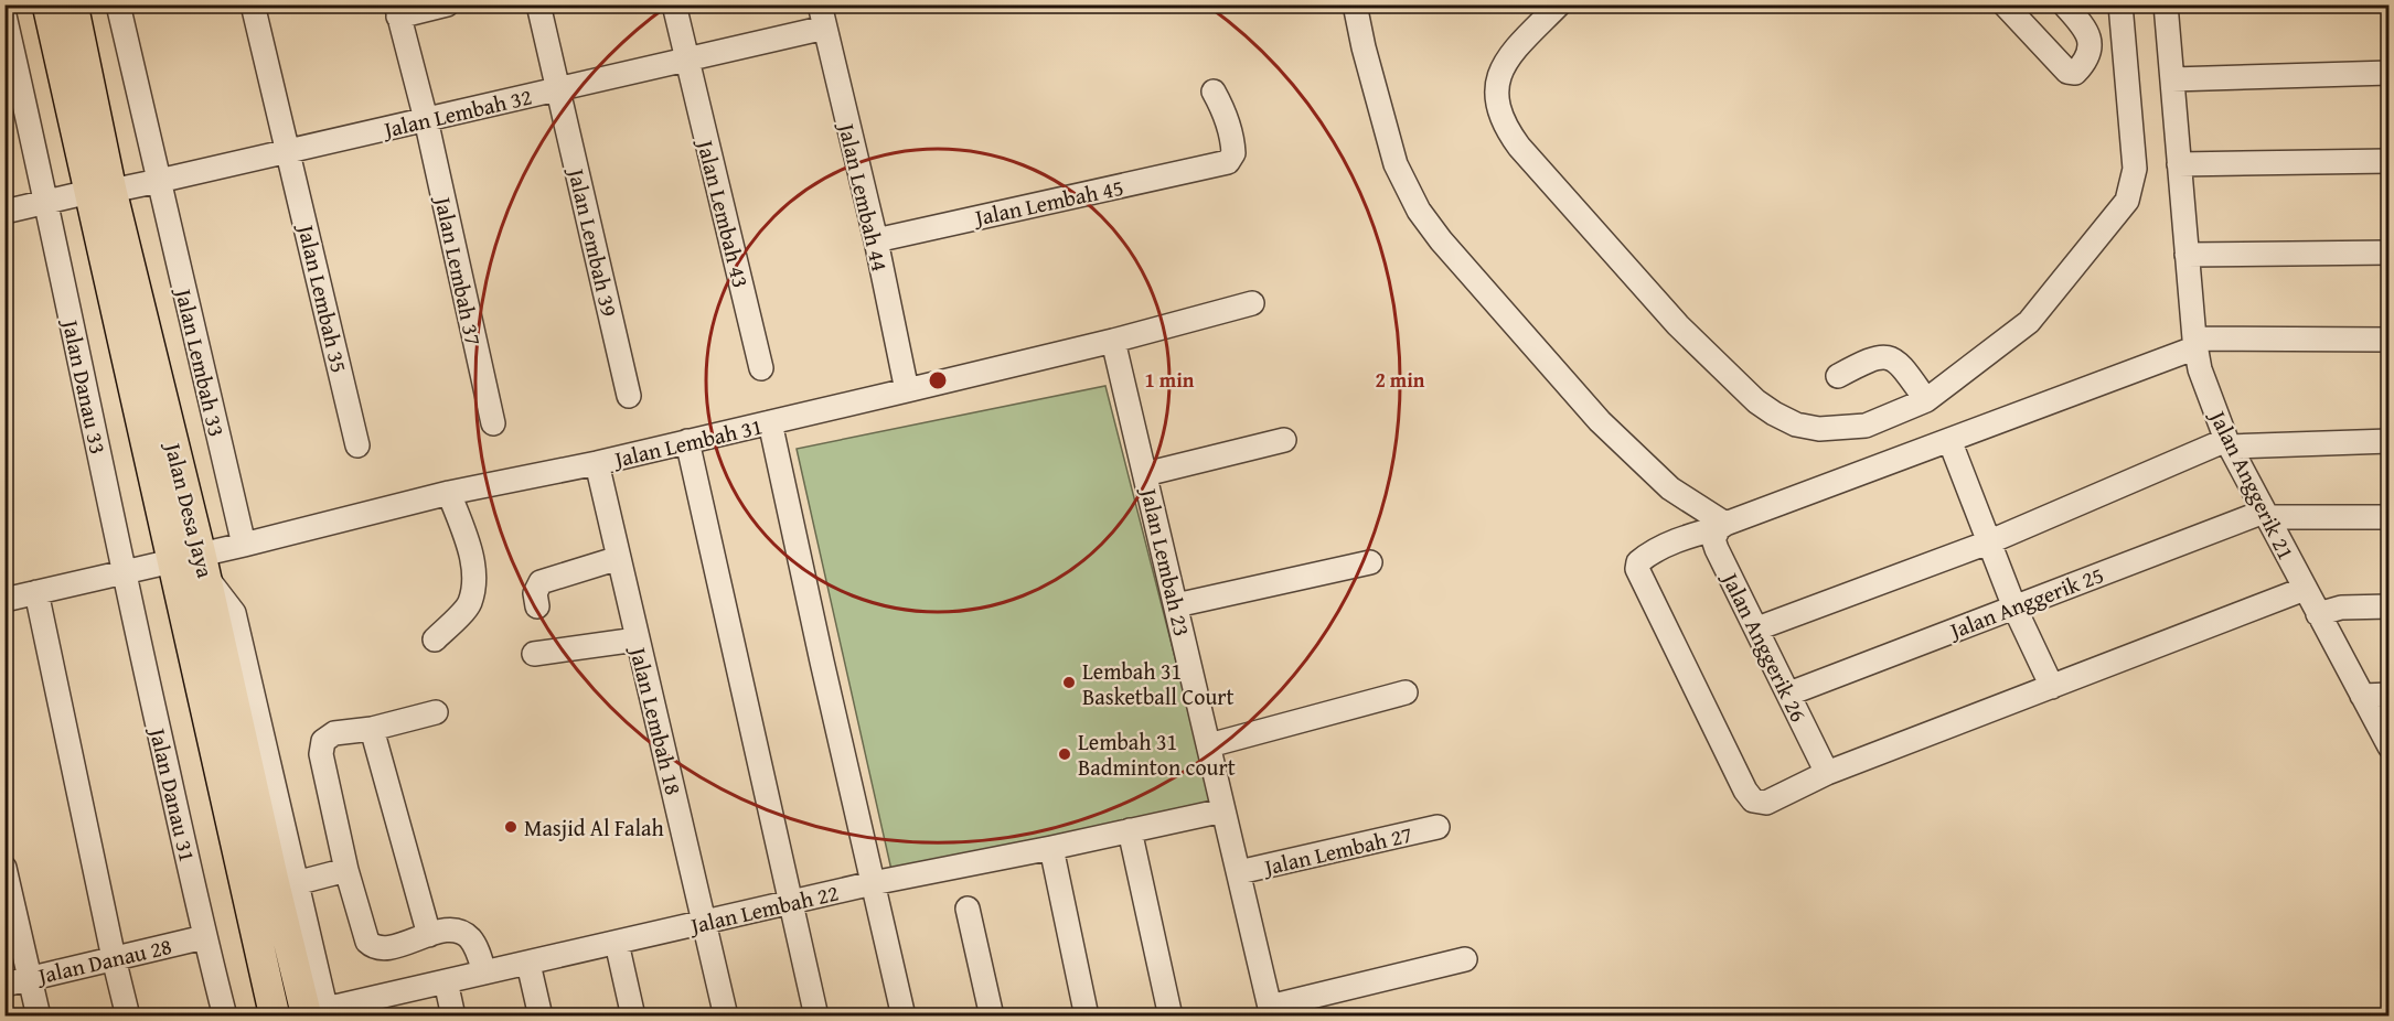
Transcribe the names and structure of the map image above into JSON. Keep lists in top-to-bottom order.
{
  "streets": {
    "main road": ["Jalan Desa Jaya"],
    "street": [
      "Jalan Lembah 32",
      "Jalan Lembah 44",
      "Jalan Lembah 45",
      "Jalan Lembah 43",
      "Jalan Lembah 39",
      "Jalan Lembah 37",
      "Jalan Lembah 35",
      "Jalan Lembah 33",
      "Jalan Danau 33",
      "Jalan Lembah 31",
      "Jalan Anggerik 21",
      "Jalan Lembah 23",
      "Jalan Anggerik 25",
      "Jalan Anggerik 26",
      "Jalan Lembah 18",
      "Jalan Danau 31",
      "Jalan Lembah 27",
      "Jalan Lembah 22",
      "Jalan Danau 28"
    ]
  },
  "crossings": [
    ["Jalan Lembah 32", "Jalan Lembah 44"],
    ["Jalan Lembah 32", "Jalan Lembah 43"],
    ["Jalan Lembah 32", "Jalan Lembah 39"],
    ["Jalan Lembah 32", "Jalan Lembah 37"],
    ["Jalan Lembah 32", "Jalan Lembah 35"],
    ["Jalan Lembah 32", "Jalan Lembah 33"],
    ["Jalan Lembah 32", "Jalan Danau 33"],
    ["Jalan Lembah 32", "Jalan Desa Jaya"],
    ["Jalan Lembah 44", "Jalan Lembah 45"],
    ["Jalan Lembah 44", "Jalan Lembah 31"],
    ["Jalan Lembah 33", "Jalan Lembah 31"],
    ["Jalan Danau 33", "Jalan Lembah 31"],
    ["Jalan Danau 33", "Jalan Danau 31"],
    ["Jalan Lembah 31", "Jalan Desa Jaya"],
    ["Jalan Lembah 31", "Jalan Lembah 23"],
    ["Jalan Lembah 31", "Jalan Lembah 18"],
    ["Jalan Lembah 31", "Jalan Danau 31"],
    ["Jalan Anggerik 21", "Jalan Anggerik 25"],
    ["Jalan Desa Jaya", "Jalan Lembah 22"],
    ["Jalan Lembah 23", "Jalan Lembah 27"],
    ["Jalan Lembah 23", "Jalan Lembah 22"],
    ["Jalan Anggerik 25", "Jalan Anggerik 26"],
    ["Jalan Lembah 18", "Jalan Lembah 22"],
    ["Jalan Danau 31", "Jalan Danau 28"]
  ],
  "places": ["Lembah 31 Basketball Court", "Lembah 31 Badminton court", "Masjid Al Falah"],
  "rings": ["1 min", "2 min"]
}
